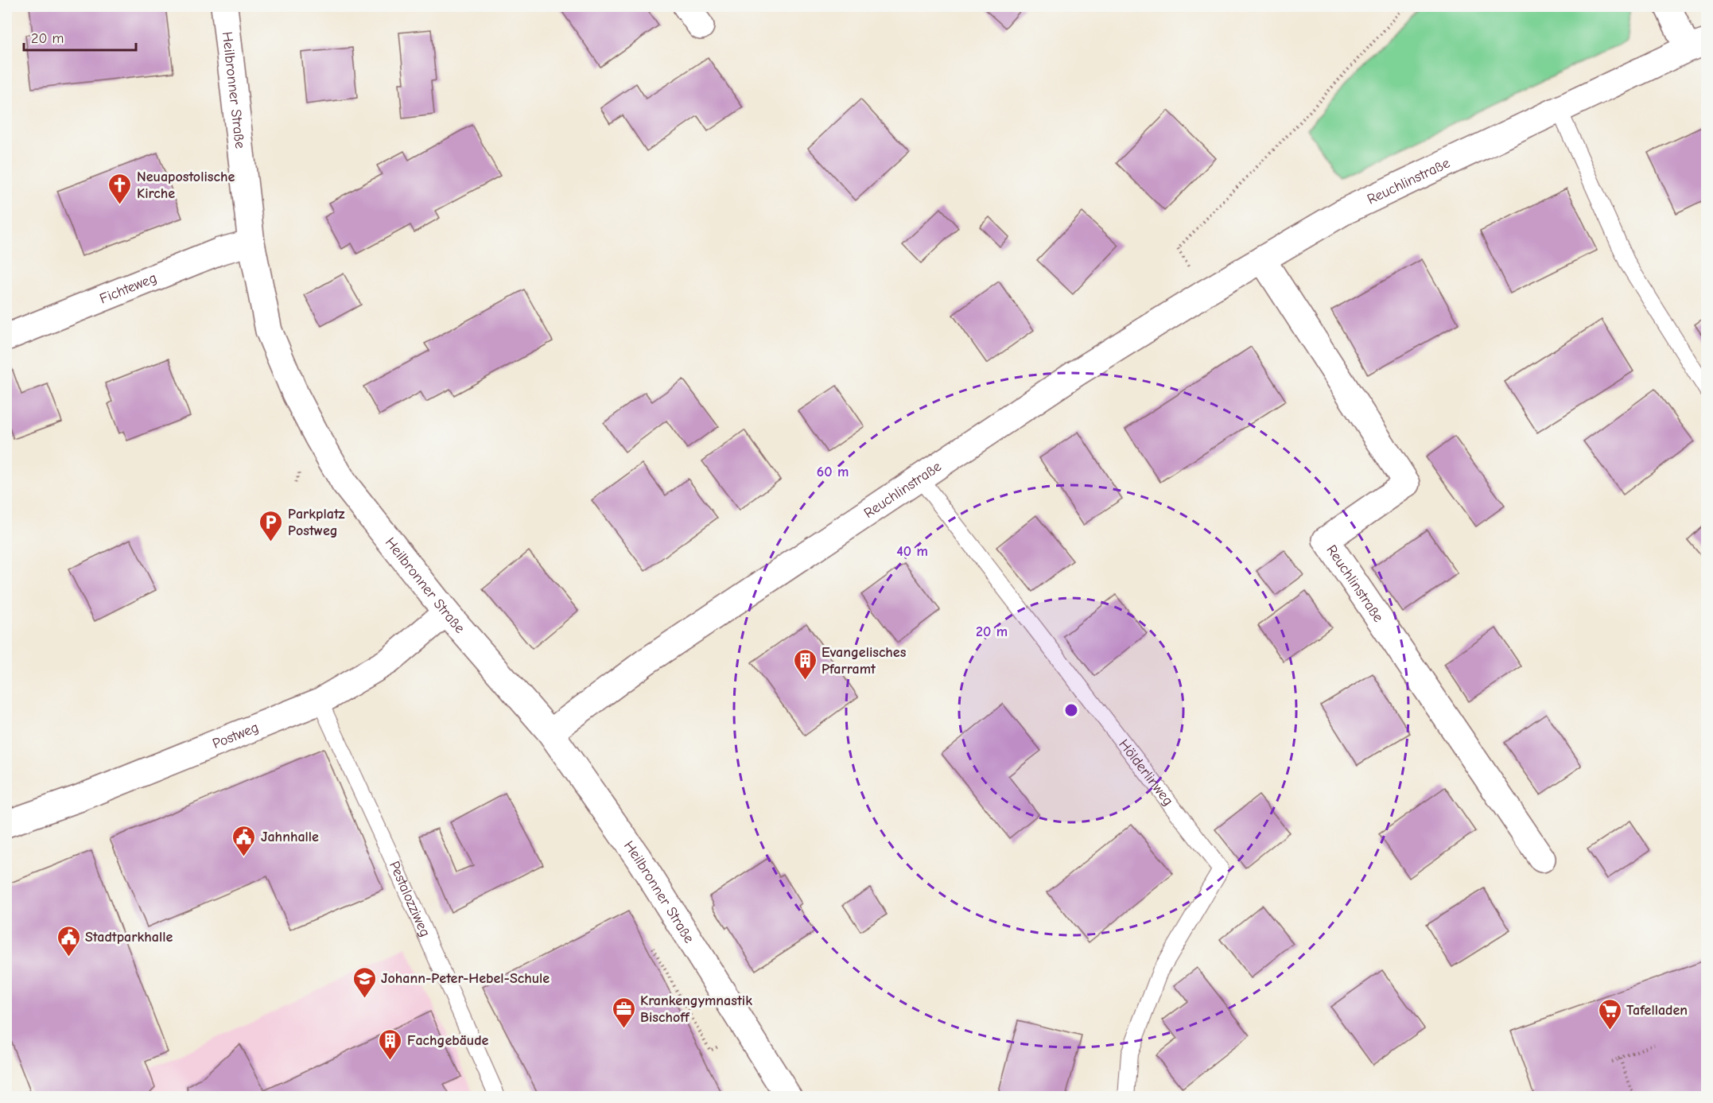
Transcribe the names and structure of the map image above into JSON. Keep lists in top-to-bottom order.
{
  "streets": {
    "street": [
      "Heilbronner Straße",
      "Reuchlinstraße",
      "Fichteweg",
      "Postweg"
    ],
    "lane": ["Hölderlinweg", "Pestalozziweg"]
  },
  "crossings": [
    ["Heilbronner Straße", "Reuchlinstraße"],
    ["Heilbronner Straße", "Fichteweg"],
    ["Heilbronner Straße", "Postweg"],
    ["Reuchlinstraße", "Hölderlinweg"],
    ["Postweg", "Pestalozziweg"]
  ],
  "places": {
    "church": ["Neuapostolische Kirche"],
    "parking": ["Parkplatz Postweg"],
    "building": ["Evangelisches Pfarramt", "Fachgebäude"],
    "public building": ["Jahnhalle", "Stadtparkhalle"],
    "school or university": ["Johann-Peter-Hebel-Schule"],
    "office": ["Krankengymnastik Bischoff"],
    "supermarket": ["Tafelladen"]
  },
  "scale_bar": "20 m",
  "rings": ["60 m", "40 m", "20 m"]
}
